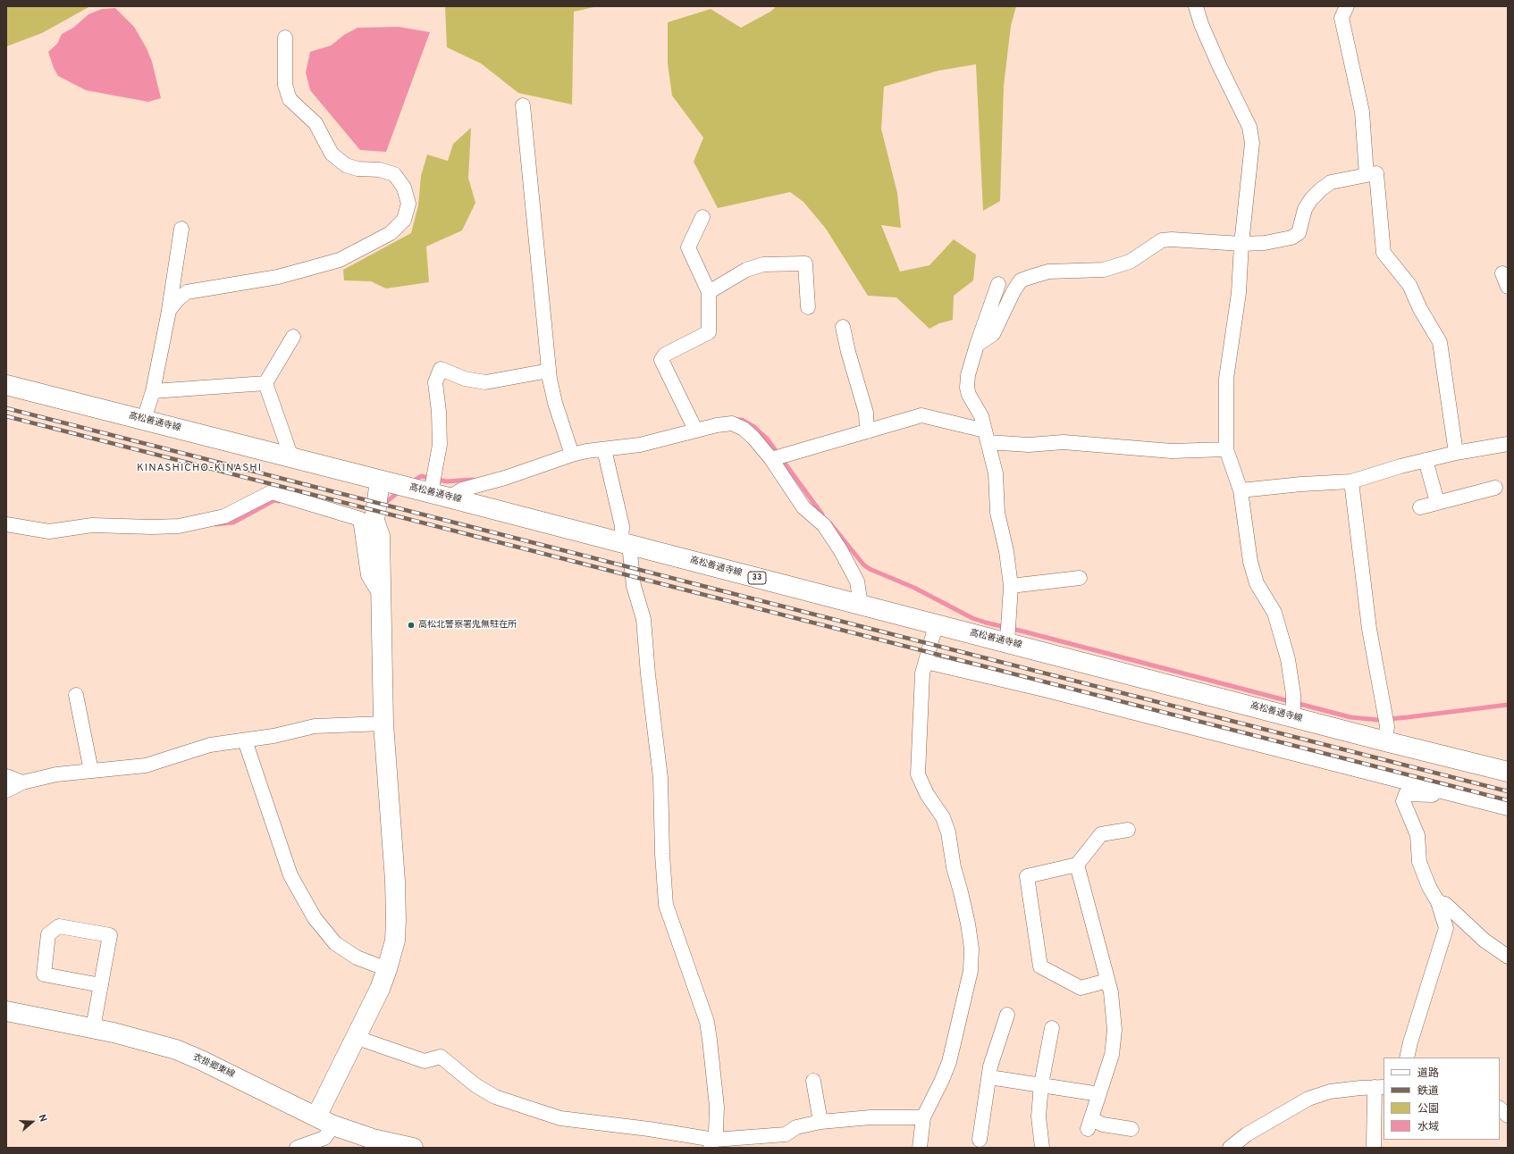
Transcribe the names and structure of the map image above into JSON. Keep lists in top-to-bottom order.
{
  "streets": {
    "main road": ["高松善通寺線", "33", "衣掛郷東線"]
  },
  "districts": ["KINASHICHO-KINASHI"],
  "places": ["高松北警察署鬼無駐在所"],
  "legend": [
    "道路",
    "鉄道",
    "公園",
    "水域"
  ],
  "north": "right"
}
